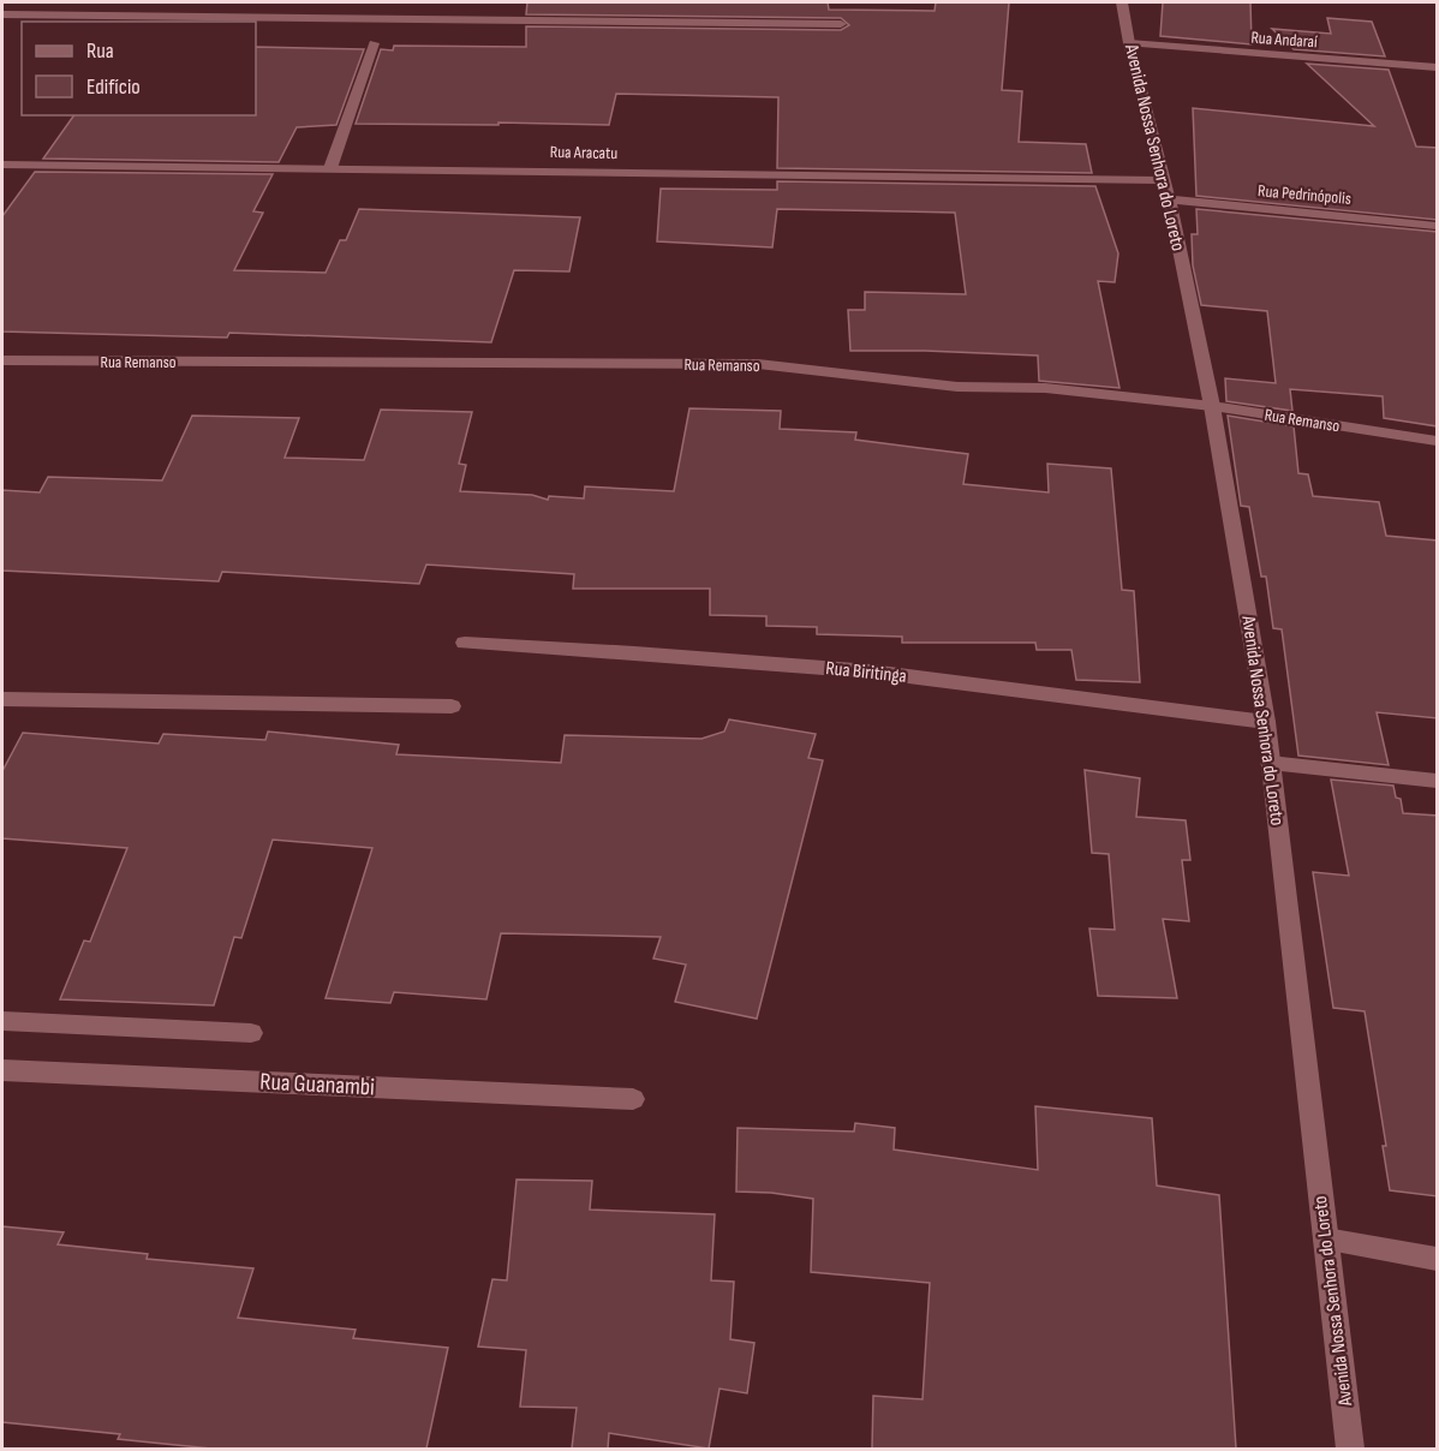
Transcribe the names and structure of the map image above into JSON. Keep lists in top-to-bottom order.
{
  "streets": {
    "street": [
      "Rua Andaraí",
      "Avenida Nossa Senhora do Loreto",
      "Rua Aracatu",
      "Rua Pedrinópolis",
      "Rua Remanso",
      "Rua Biritinga",
      "Rua Guanambi"
    ]
  },
  "crossings": [
    ["Rua Andaraí", "Avenida Nossa Senhora do Loreto"],
    ["Avenida Nossa Senhora do Loreto", "Rua Aracatu"],
    ["Avenida Nossa Senhora do Loreto", "Rua Pedrinópolis"],
    ["Avenida Nossa Senhora do Loreto", "Rua Remanso"],
    ["Avenida Nossa Senhora do Loreto", "Rua Biritinga"]
  ],
  "legend": ["Rua", "Edifício"]
}
